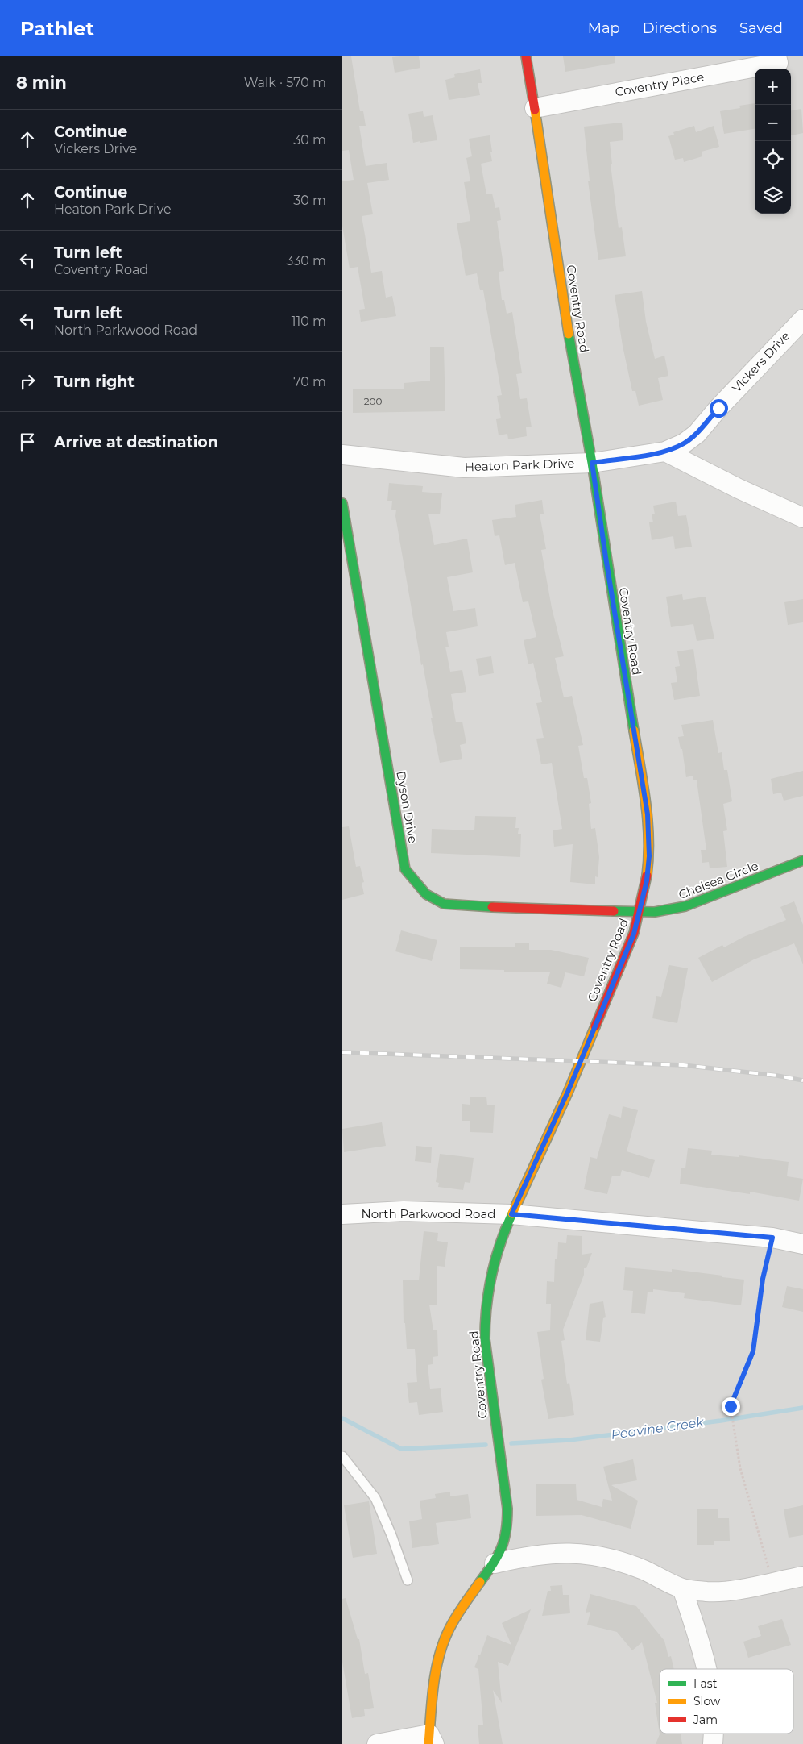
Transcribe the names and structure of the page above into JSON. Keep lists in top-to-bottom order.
{
  "streets": {
    "street": [
      "Coventry Place",
      "Coventry Road",
      "Vickers Drive",
      "Heaton Park Drive",
      "Dyson Drive",
      "Chelsea Circle",
      "North Parkwood Road"
    ]
  },
  "crossings": [
    ["Coventry Place", "Coventry Road"],
    ["Coventry Road", "Heaton Park Drive"],
    ["Coventry Road", "Dyson Drive"],
    ["Coventry Road", "Chelsea Circle"],
    ["Coventry Road", "North Parkwood Road"],
    ["Vickers Drive", "Heaton Park Drive"],
    ["Dyson Drive", "Chelsea Circle"]
  ],
  "water": ["Peavine Creek"],
  "house_numbers": ["200"],
  "legend": ["Fast", "Slow", "Jam"],
  "page": {
    "header": "Pathlet",
    "nav": ["Map", "Directions", "Saved"],
    "heading": ["8 min", "Walk · 570 m"],
    "map_buttons": ["+", "−"],
    "list": [
      ["Continue", "Vickers Drive", "30 m"],
      ["Continue", "Heaton Park Drive", "30 m"],
      ["Turn left", "Coventry Road", "330 m"],
      ["Turn left", "North Parkwood Road", "110 m"],
      ["Turn right", "70 m"],
      "Arrive at destination"
    ]
  }
}
